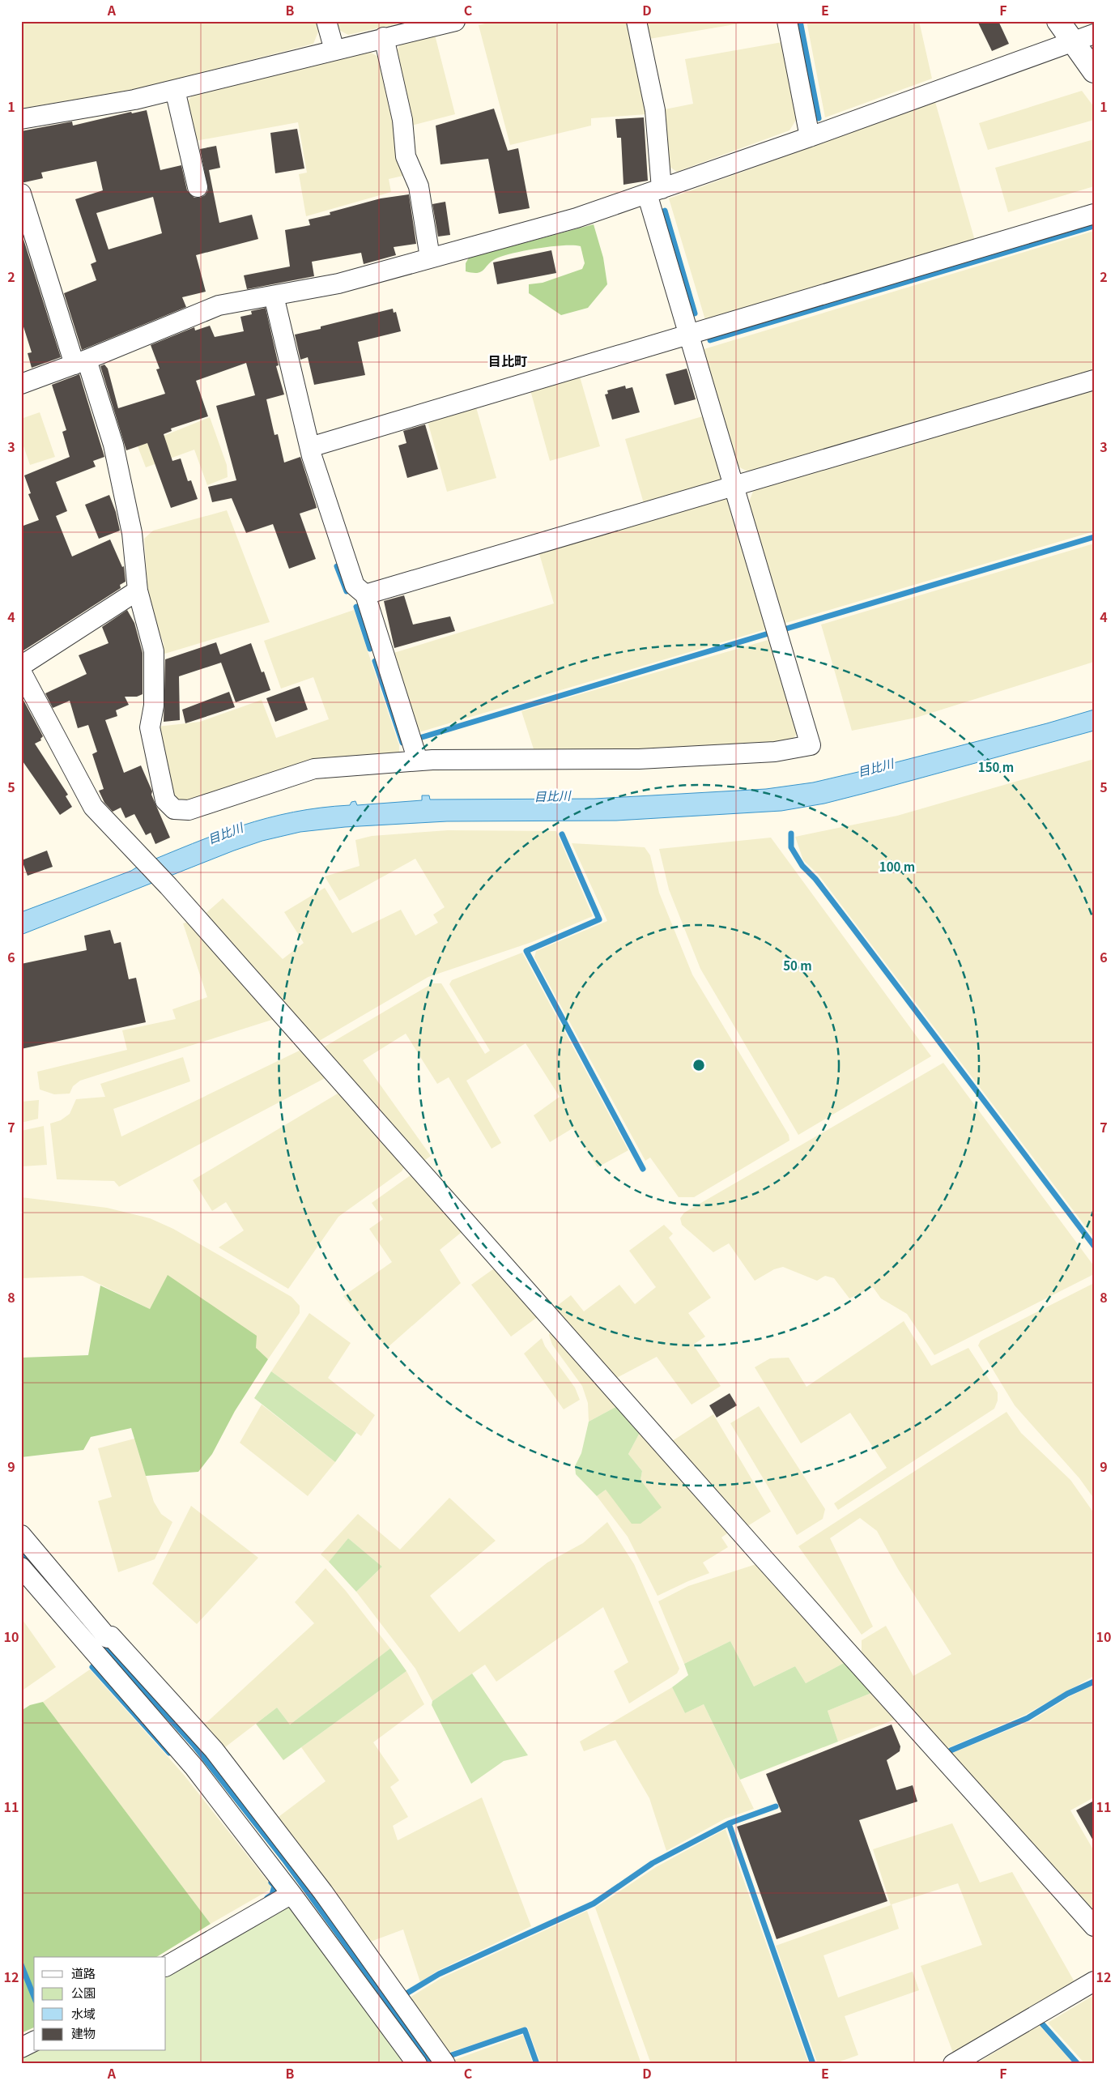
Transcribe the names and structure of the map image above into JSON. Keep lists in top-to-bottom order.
{
  "districts": ["目比町"],
  "water": ["目比川"],
  "legend": [
    "道路",
    "公園",
    "水域",
    "建物"
  ],
  "grid": {
    "columns": [
      "A",
      "B",
      "C",
      "D",
      "E",
      "F"
    ],
    "rows": [
      "1",
      "2",
      "3",
      "4",
      "5",
      "6",
      "7",
      "8",
      "9",
      "10",
      "11",
      "12"
    ]
  },
  "rings": ["150 m", "100 m", "50 m"]
}
